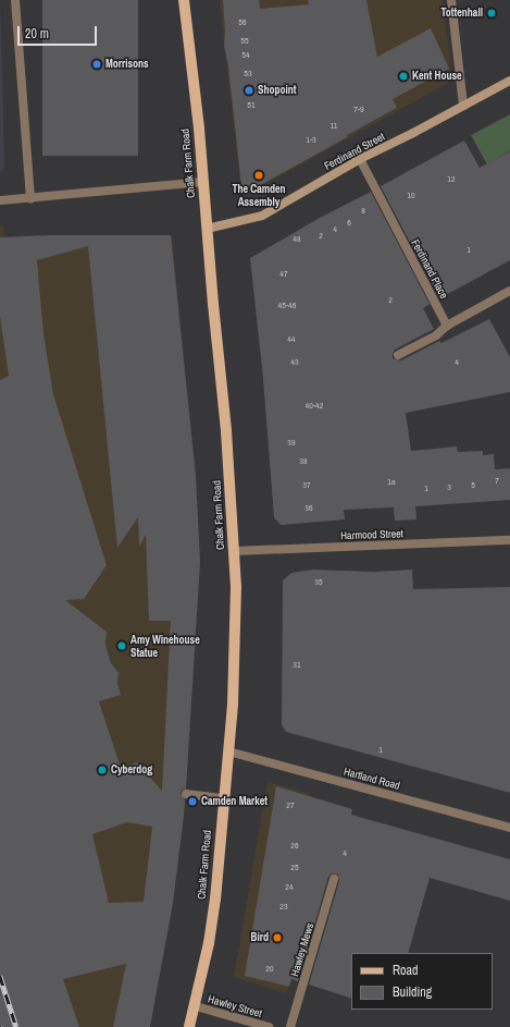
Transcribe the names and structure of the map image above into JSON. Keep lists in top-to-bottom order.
{
  "streets": {
    "main road": ["Ferdinand Street", "Chalk Farm Road"],
    "street": [
      "Ferdinand Place",
      "Harmood Street",
      "Hartland Road",
      "Hawley Mews",
      "Hawley Street"
    ]
  },
  "crossings": [
    ["Ferdinand Street", "Chalk Farm Road"],
    ["Ferdinand Street", "Ferdinand Place"],
    ["Chalk Farm Road", "Harmood Street"],
    ["Chalk Farm Road", "Hartland Road"],
    ["Chalk Farm Road", "Hawley Street"]
  ],
  "places": [
    "Tottenhall",
    "Morrisons",
    "Kent House",
    "Shopoint",
    "The Camden Assembly",
    "Amy Winehouse Statue",
    "Cyberdog",
    "Camden Market",
    "Bird"
  ],
  "house_numbers": [
    "56",
    "55",
    "54",
    "53",
    "51",
    "7-9",
    "11",
    "1-3",
    "12",
    "10",
    "8",
    "6",
    "4",
    "2",
    "48",
    "1",
    "47",
    "2",
    "45-46",
    "44",
    "43",
    "4",
    "40-42",
    "39",
    "38",
    "7",
    "1a",
    "37",
    "5",
    "3",
    "1",
    "36",
    "35",
    "31",
    "1",
    "27",
    "26",
    "4",
    "25",
    "24",
    "23",
    "20"
  ],
  "legend": ["Road", "Building"],
  "scale_bar": "20 m"
}
